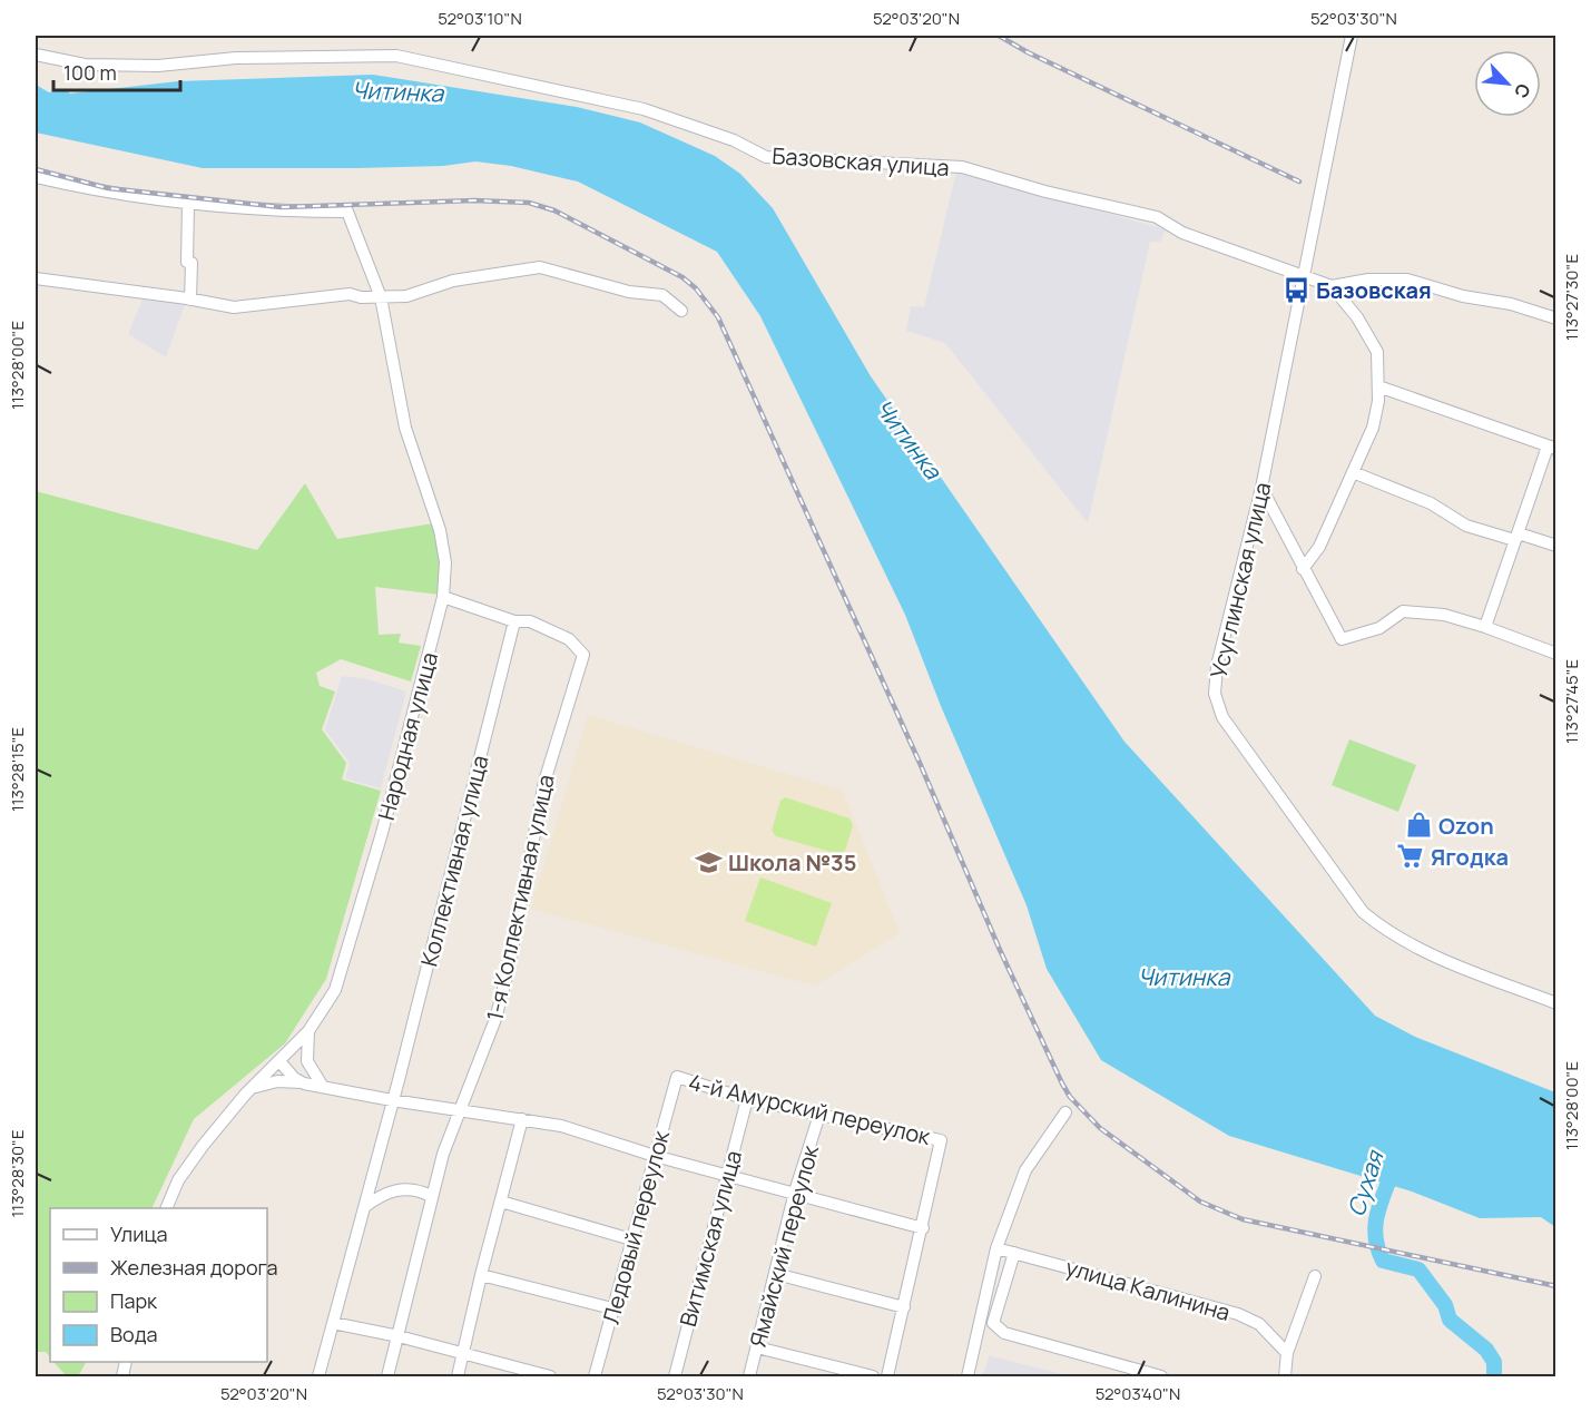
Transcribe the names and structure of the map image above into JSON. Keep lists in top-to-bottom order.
{
  "streets": {
    "street": [
      "Базовская улица",
      "Усуглинская улица",
      "Народная улица",
      "Коллективная улица",
      "1-я Коллективная улица",
      "4-й Амурский переулок",
      "Ледовый переулок",
      "Витимская улица",
      "Ямайский переулок",
      "улица Калинина"
    ]
  },
  "crossings": [
    ["Базовская улица", "Усуглинская улица"],
    ["Коллективная улица", "1-я Коллективная улица"],
    ["4-й Амурский переулок", "Ледовый переулок"],
    ["4-й Амурский переулок", "Витимская улица"],
    ["4-й Амурский переулок", "Ямайский переулок"]
  ],
  "water": ["Читинка", "Сухая"],
  "places": {
    "bus stop": ["Базовская"],
    "shop": ["Ozon"],
    "supermarket": ["Ягодка"],
    "school or university": ["Школа №35"]
  },
  "legend": [
    "Улица",
    "Железная дорога",
    "Парк",
    "Вода"
  ],
  "scale_bar": "100 m",
  "north": "bottom right",
  "coordinates": [
    "52°03'10\"N",
    "52°03'20\"N",
    "52°03'30\"N",
    "113°27'30\"E",
    "113°28'00\"E",
    "113°27'45\"E",
    "113°28'15\"E",
    "113°28'30\"E",
    "52°03'40\"N"
  ]
}
